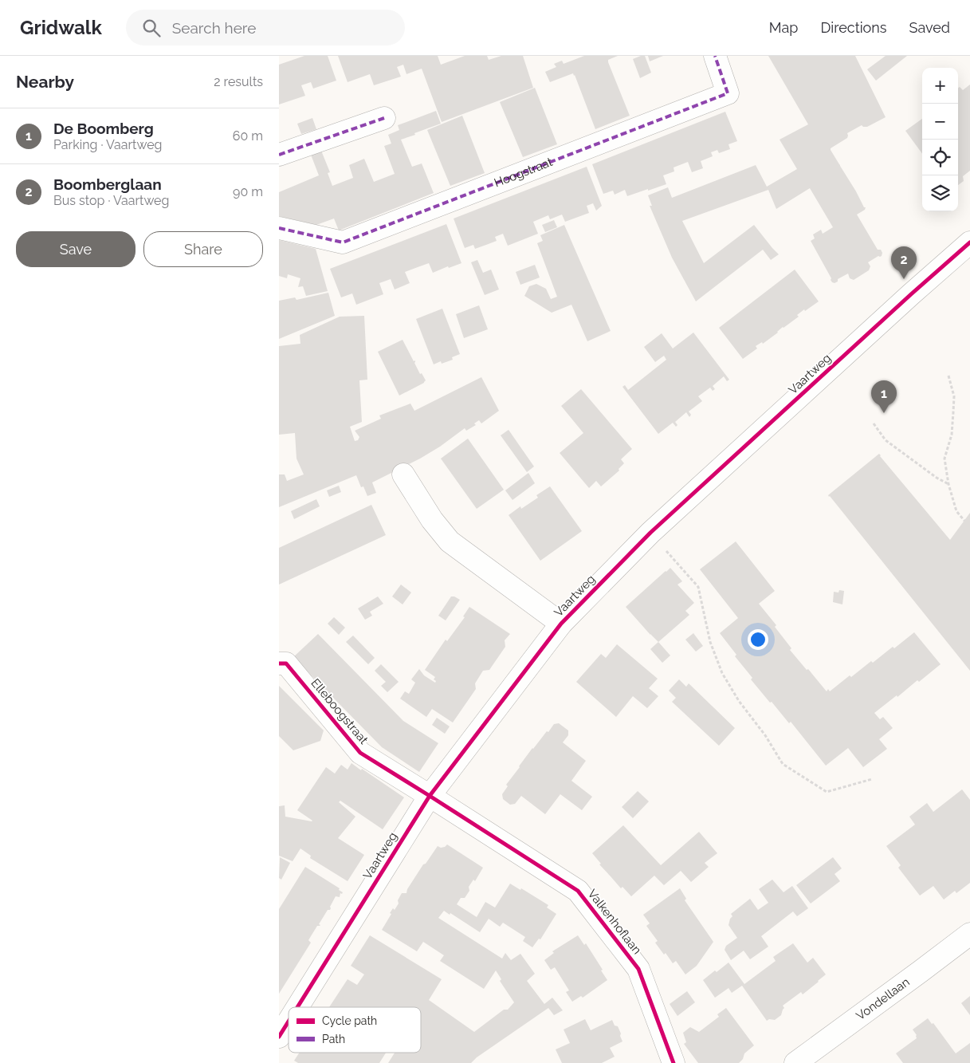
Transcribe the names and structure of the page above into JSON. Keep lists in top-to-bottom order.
{
  "streets": {
    "street": [
      "Hoogstraat",
      "Vaartweg",
      "Elleboogstraat",
      "Valkenhoflaan",
      "Vondellaan"
    ]
  },
  "crossings": [
    ["Vaartweg", "Elleboogstraat"],
    ["Vaartweg", "Valkenhoflaan"],
    ["Elleboogstraat", "Valkenhoflaan"]
  ],
  "legend": ["Cycle path", "Path"],
  "page": {
    "header": "Gridwalk",
    "search": "Search here",
    "nav": ["Map", "Directions", "Saved"],
    "heading": ["Nearby", "2 results"],
    "map_buttons": ["+", "−"],
    "list": [
      {
        "mark": "1",
        "name": "De Boomberg",
        "note": "Parking · Vaartweg",
        "value": "60 m"
      },
      {
        "mark": "2",
        "name": "Boomberglaan",
        "note": "Bus stop · Vaartweg",
        "value": "90 m"
      }
    ],
    "buttons": ["Save", "Share"],
    "pins": ["2", "1"]
  }
}
